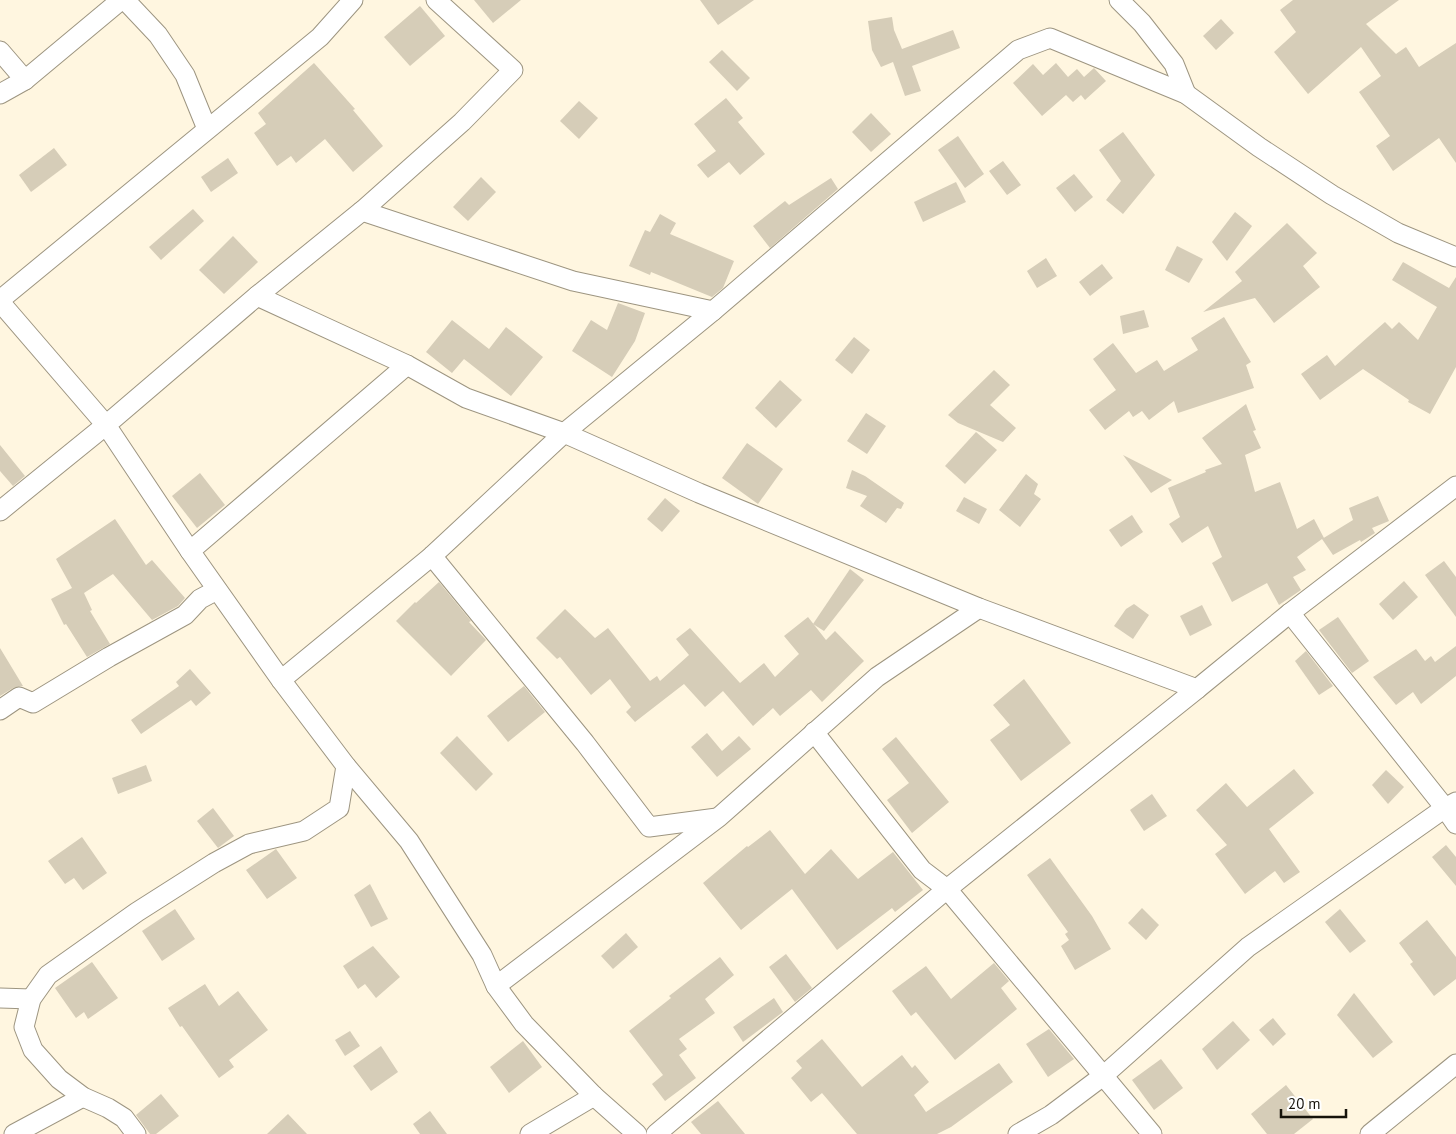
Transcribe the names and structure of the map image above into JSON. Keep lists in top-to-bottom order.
{
  "scale_bar": "20 m"
}
